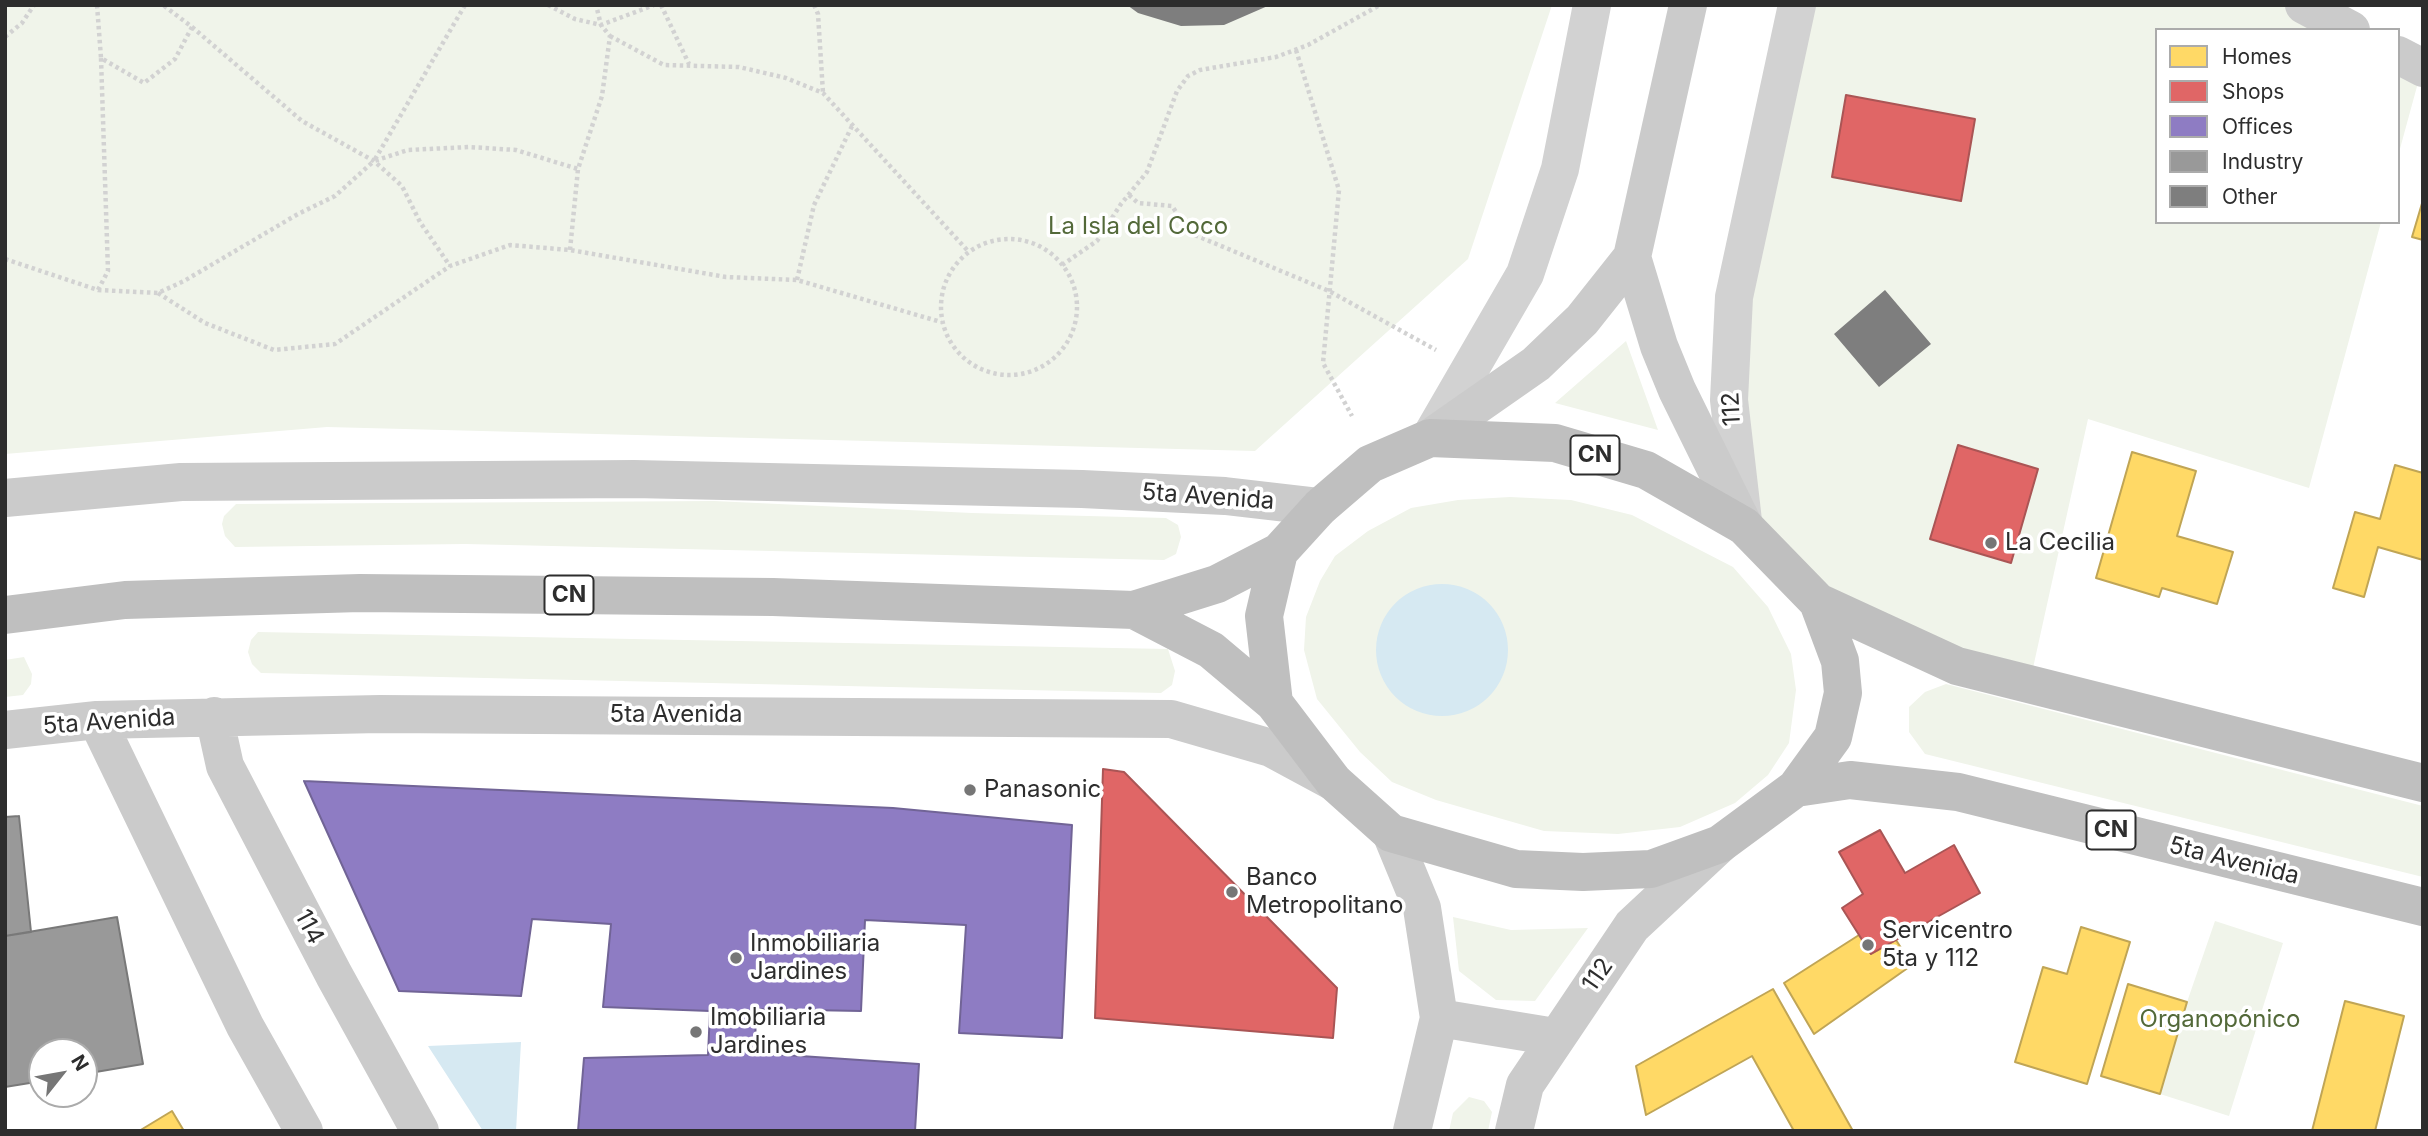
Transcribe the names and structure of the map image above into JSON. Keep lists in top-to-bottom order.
{
  "streets": {
    "highway": ["CN", "5ta Avenida"],
    "main road": ["112", "114"]
  },
  "crossings": [
    ["112", "5ta Avenida"],
    ["5ta Avenida", "114"]
  ],
  "parks": ["La Isla del Coco", "Organopónico"],
  "places": [
    "La Cecilia",
    "Panasonic",
    "Banco Metropolitano",
    "Servicentro 5ta y 112",
    "Inmobiliaria Jardines",
    "Imobiliaria Jardines"
  ],
  "legend": [
    "Homes",
    "Shops",
    "Offices",
    "Industry",
    "Other"
  ],
  "north": "top right"
}
